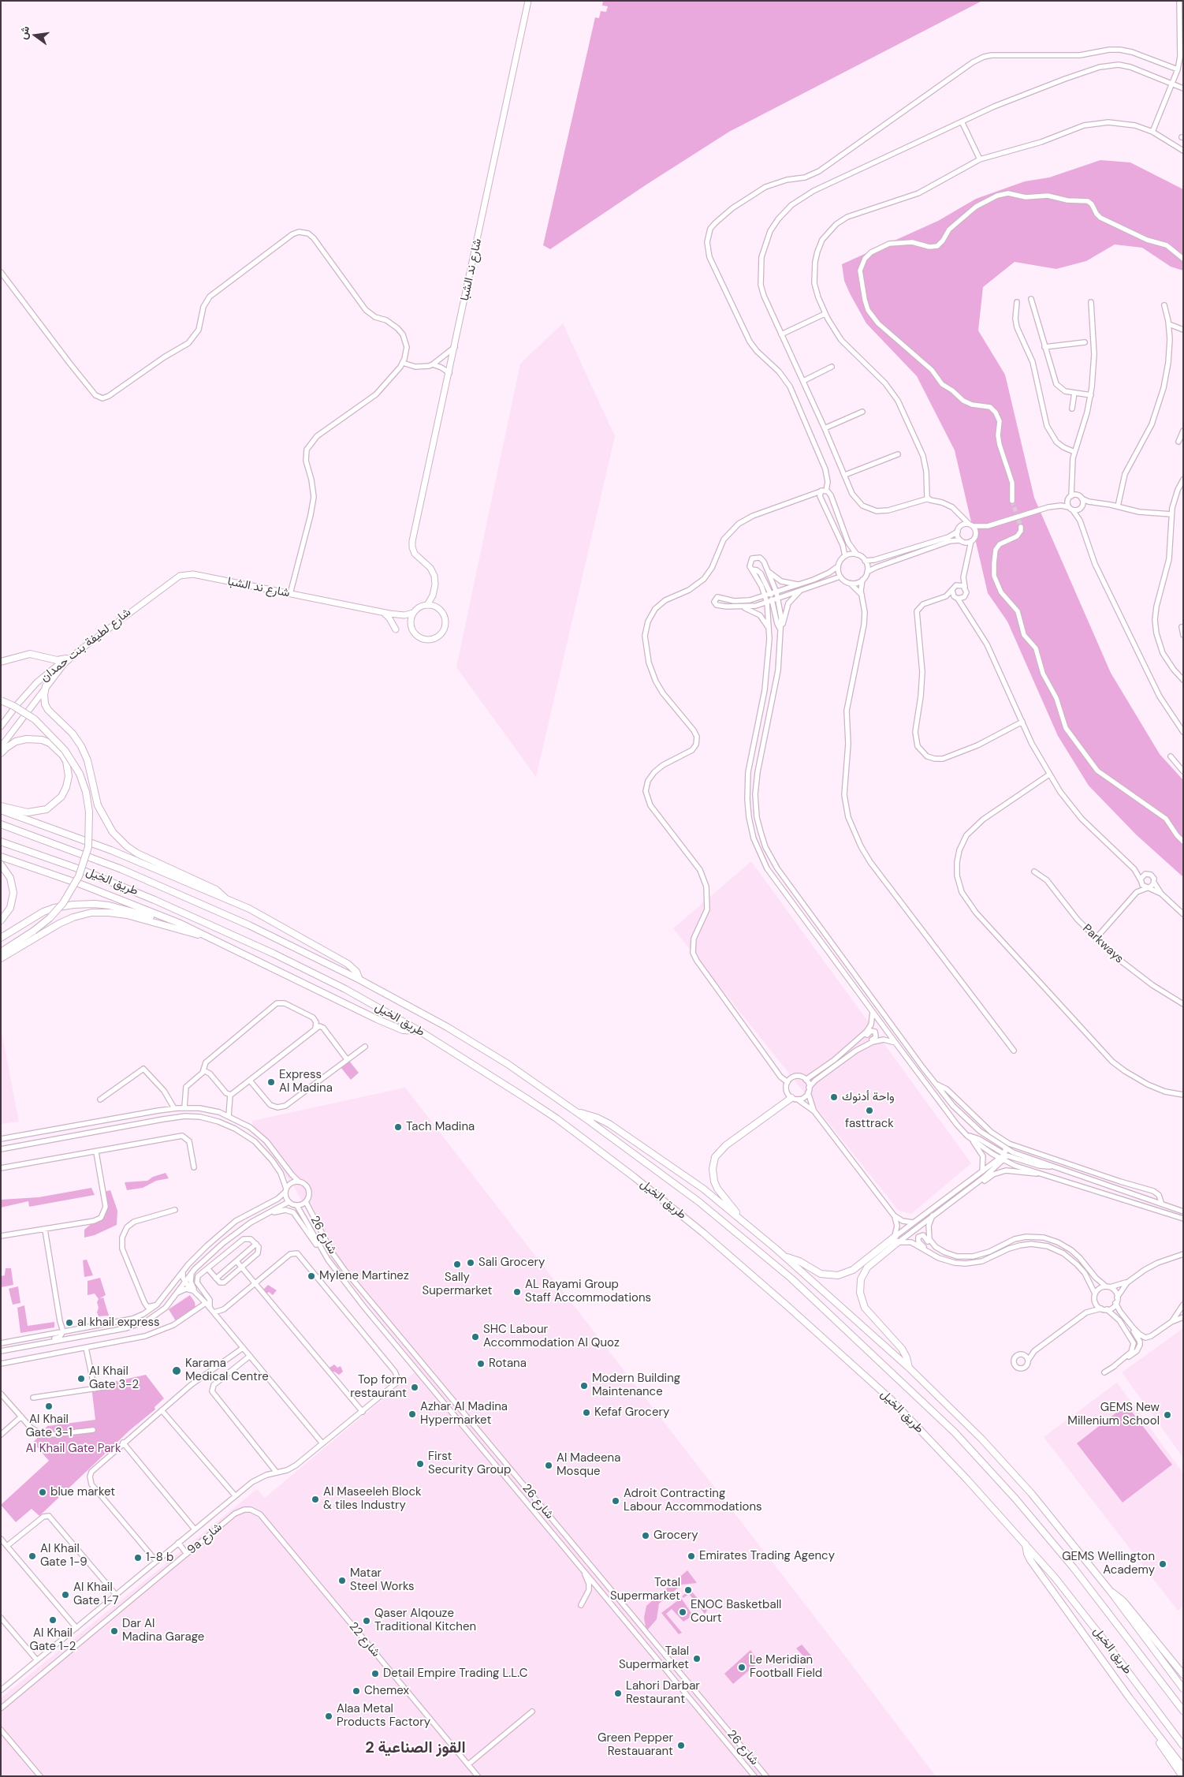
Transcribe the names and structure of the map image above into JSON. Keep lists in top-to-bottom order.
{
  "streets": {
    "highway": ["طريق الخيل"],
    "main road": ["شارع ند الشبا", "شارع لطيفة بنت حمدان"],
    "street": [
      "Parkways",
      "شارع 26",
      "9a شارع",
      "شارع 22"
    ]
  },
  "crossings": [
    ["شارع ند الشبا", "شارع لطيفة بنت حمدان"],
    ["9a شارع", "شارع 22"]
  ],
  "districts": ["القوز الصناعية 2"],
  "parks": ["Al Khail Gate Park"],
  "places": [
    "Express Al Madina",
    "واحة أدنوك",
    "fasttrack",
    "Tach Madina",
    "Sali Grocery",
    "Sally Supermarket",
    "Mylene Martinez",
    "AL Rayami Group Staff Accommodations",
    "al khail express",
    "SHC Labour Accommodation Al Quoz",
    "Rotana",
    "Karama Medical Centre",
    "Al Khail Gate 3-2",
    "Modern Building Maintenance",
    "Top form restaurant",
    "Al Khail Gate 3-1",
    "Kefaf Grocery",
    "Azhar Al Madina Hypermarket",
    "GEMS New Millenium School",
    "First Security Group",
    "Al Madeena Mosque",
    "blue market",
    "Al Maseeleh Block & tiles Industry",
    "Adroit Contracting Labour Accommodations",
    "Grocery",
    "Al Khail Gate 1-9",
    "Emirates Trading Agency",
    "1-8 b",
    "GEMS Wellington Academy",
    "Matar Steel Works",
    "Total Supermarket",
    "Al Khail Gate 1-7",
    "ENOC Basketball Court",
    "Al Khail Gate 1-2",
    "Qaser Alqouze Traditional Kitchen",
    "Dar Al Madina Garage",
    "Talal Supermarket",
    "Le Meridian Football Field",
    "Detail Empire Trading L.L.C",
    "Chemex",
    "Lahori Darbar Restaurant",
    "Alaa Metal Products Factory",
    "Green Pepper Restauarant"
  ],
  "north": "left"
}
